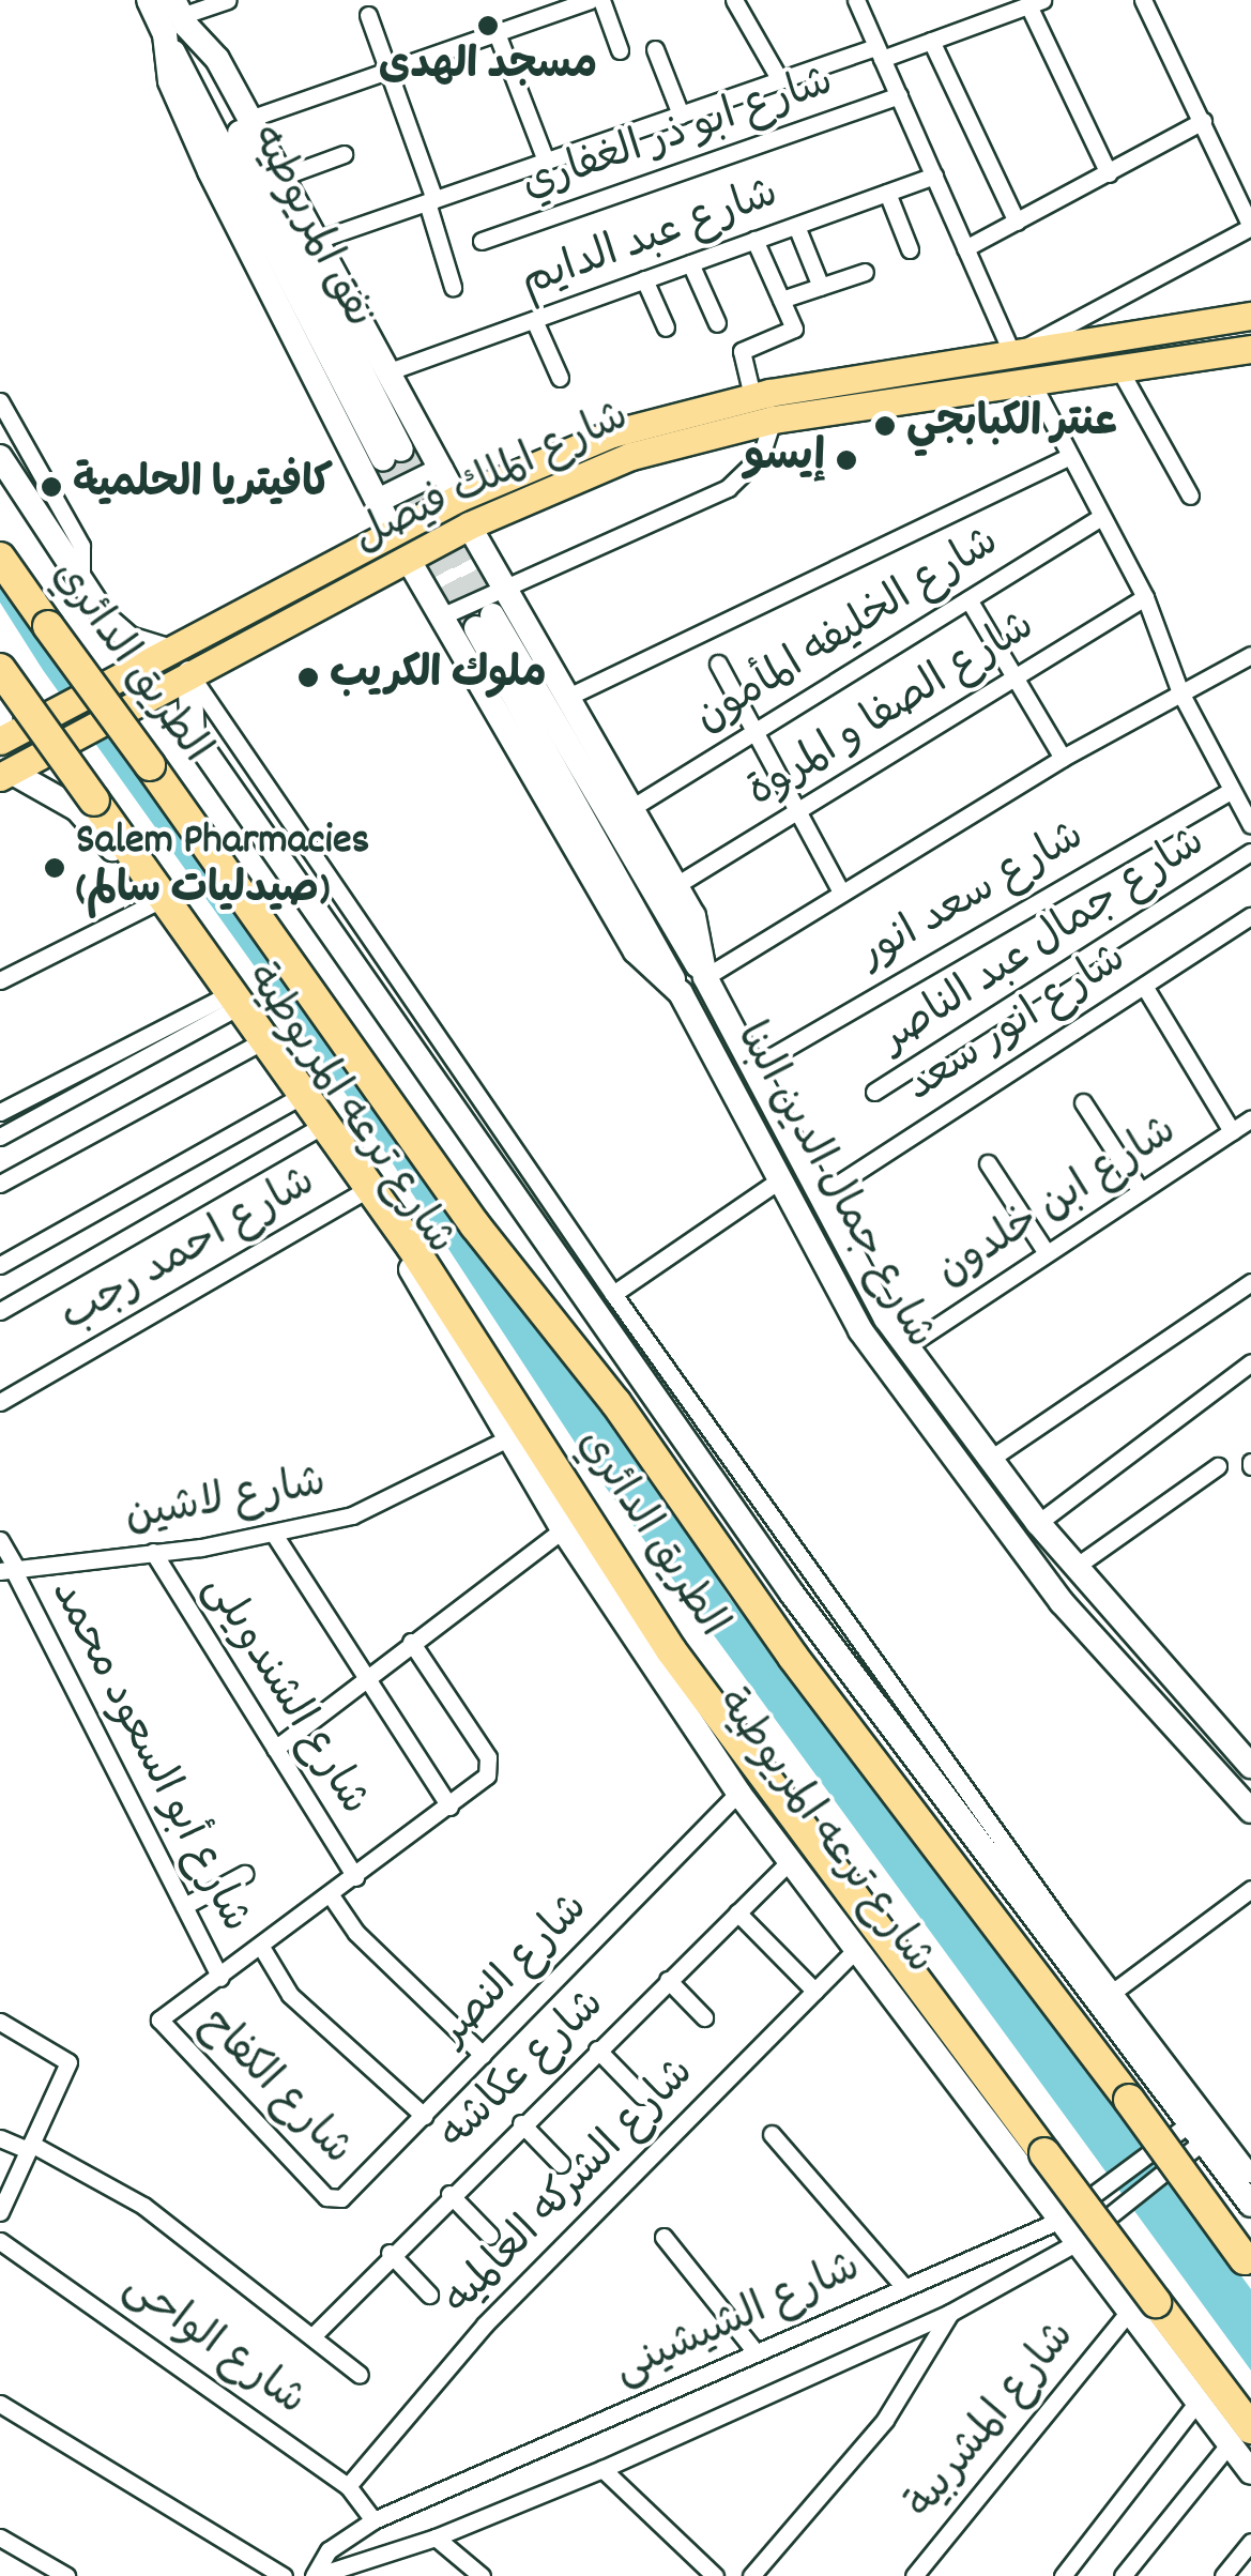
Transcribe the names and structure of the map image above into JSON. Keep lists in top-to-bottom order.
{
  "streets": {
    "highway": ["الطريق الدائري"],
    "main road": [
      "نفق المريوطيه",
      "شارع الملك فيصل",
      "شارع ترعه المريوطية",
      "شارع جمال الدين البنا"
    ],
    "street": [
      "شارع ابو ذر الغفاري",
      "شارع عبد الدايم",
      "شارع الخليفه المأمون",
      "شارع الصفا و المروة",
      "شارع سعد انور",
      "شارع جمال عبد الناصر",
      "شارع انور سعد",
      "شارع ابن خلدون",
      "شارع احمد رجب",
      "شارع لاشين",
      "شارع الشندويلى",
      "شارع أبو السعود محمد",
      "شارع النصر",
      "شارع عكاشه",
      "شارع الكفاح",
      "شارع الشركه العالميه",
      "شارع الشيشينى",
      "شارع الواحى",
      "شارع المشربية"
    ]
  },
  "crossings": [
    ["شارع الملك فيصل", "شارع ترعه المريوطية"],
    ["شارع الملك فيصل", "شارع جمال الدين البنا"],
    ["شارع الخليفه المأمون", "شارع جمال الدين البنا"],
    ["الطريق الدائري", "شارع ترعه المريوطية"],
    ["شارع الصفا و المروة", "شارع جمال الدين البنا"],
    ["شارع سعد انور", "شارع جمال الدين البنا"],
    ["شارع انور سعد", "شارع جمال الدين البنا"],
    ["شارع ترعه المريوطية", "شارع احمد رجب"],
    ["شارع ترعه المريوطية", "شارع لاشين"],
    ["شارع ترعه المريوطية", "شارع النصر"],
    ["شارع ترعه المريوطية", "شارع عكاشه"],
    ["شارع ترعه المريوطية", "شارع الشركه العالميه"],
    ["شارع ترعه المريوطية", "شارع الشيشينى"],
    ["شارع ترعه المريوطية", "شارع المشربية"],
    ["شارع جمال الدين البنا", "شارع ابن خلدون"],
    ["شارع لاشين", "شارع الشندويلى"],
    ["شارع لاشين", "شارع أبو السعود محمد"],
    ["شارع أبو السعود محمد", "شارع الكفاح"],
    ["شارع النصر", "شارع الكفاح"],
    ["شارع عكاشه", "شارع الواحى"],
    ["شارع الشركه العالميه", "شارع الواحى"],
    ["شارع الشيشينى", "شارع الواحى"]
  ],
  "places": [
    "مسجد الهدى",
    "عنتر الكبابجي",
    "إيسو",
    "كافيتريا الحلمية",
    "ملوك الكريب",
    "Salem Pharmacies (صيدليات سالم)"
  ]
}
